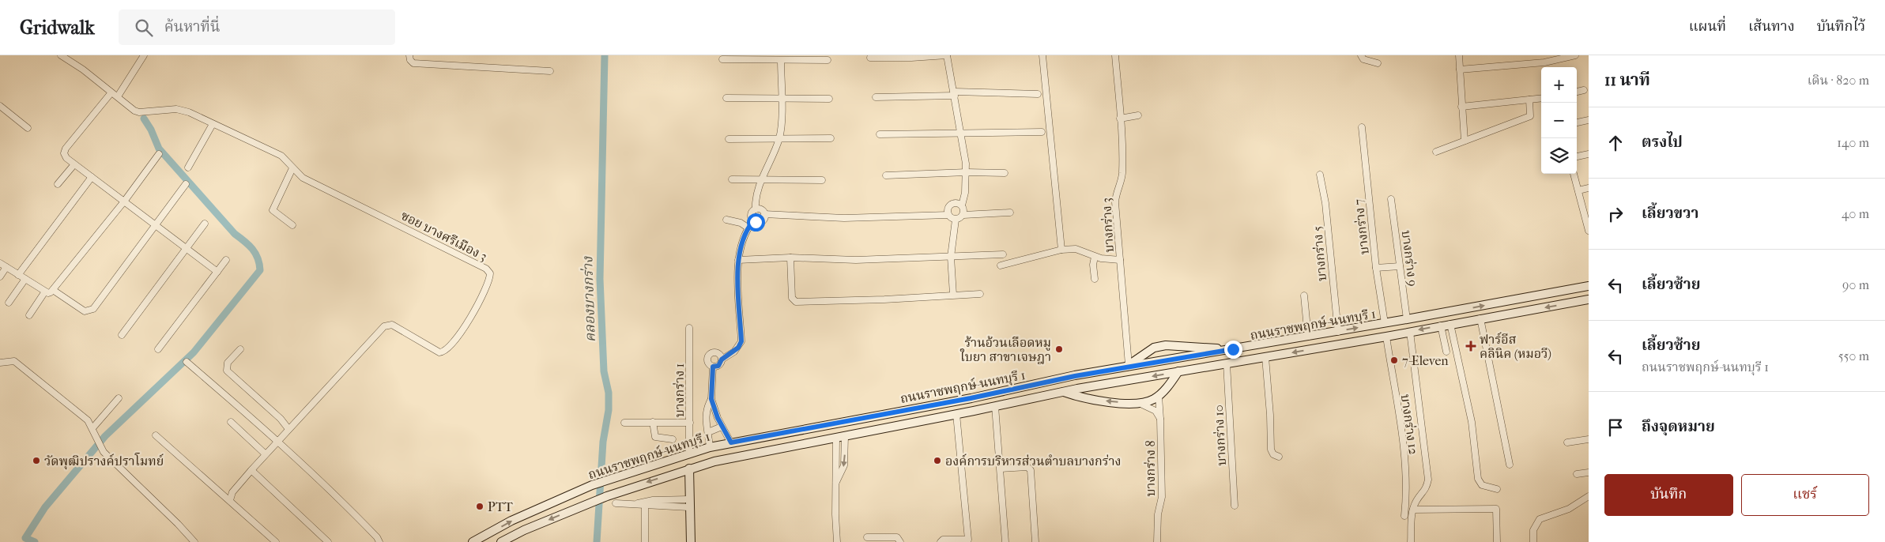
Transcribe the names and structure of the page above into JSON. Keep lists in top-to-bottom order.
{
  "streets": {
    "main road": ["ถนนราชพฤกษ์-นนทบุรี 1"],
    "street": [
      "บางกร่าง 3",
      "บางกร่าง 7",
      "ซอย บางศรีเมือง 3",
      "บางกร่าง 5",
      "บางกร่าง 9",
      "บางกร่าง 1",
      "บางกร่าง 12",
      "บางกร่าง 10",
      "บางกร่าง 8"
    ]
  },
  "crossings": [
    ["บางกร่าง 3", "ถนนราชพฤกษ์-นนทบุรี 1"],
    ["บางกร่าง 7", "ถนนราชพฤกษ์-นนทบุรี 1"],
    ["บางกร่าง 5", "ถนนราชพฤกษ์-นนทบุรี 1"],
    ["บางกร่าง 9", "ถนนราชพฤกษ์-นนทบุรี 1"],
    ["ถนนราชพฤกษ์-นนทบุรี 1", "บางกร่าง 1"],
    ["ถนนราชพฤกษ์-นนทบุรี 1", "บางกร่าง 12"],
    ["ถนนราชพฤกษ์-นนทบุรี 1", "บางกร่าง 10"]
  ],
  "water": ["คลองบางกร่าง"],
  "places": {
    "health": ["ฟาร์อีส คลินิค (หมอวี)"],
    "other": [
      "ร้านอ้วนเลือดหมู ใบยา สาขาเจษฎา",
      "7-Eleven",
      "วัดพุฒิปรางค์ปราโมทย์",
      "องค์การบริหารส่วนตำบลบางกร่าง",
      "PTT"
    ]
  },
  "page": {
    "header": "Gridwalk",
    "search": "ค้นหาที่นี่",
    "nav": ["แผนที่", "เส้นทาง", "บันทึกไว้"],
    "heading": ["11 นาที", "เดิน · 820 m"],
    "map_buttons": ["+", "−"],
    "list": [
      ["ตรงไป", "140 m"],
      ["เลี้ยวขวา", "40 m"],
      ["เลี้ยวซ้าย", "90 m"],
      ["เลี้ยวซ้าย", "ถนนราชพฤกษ์-นนทบุรี 1", "550 m"],
      "ถึงจุดหมาย"
    ],
    "buttons": ["บันทึก", "แชร์"]
  }
}
